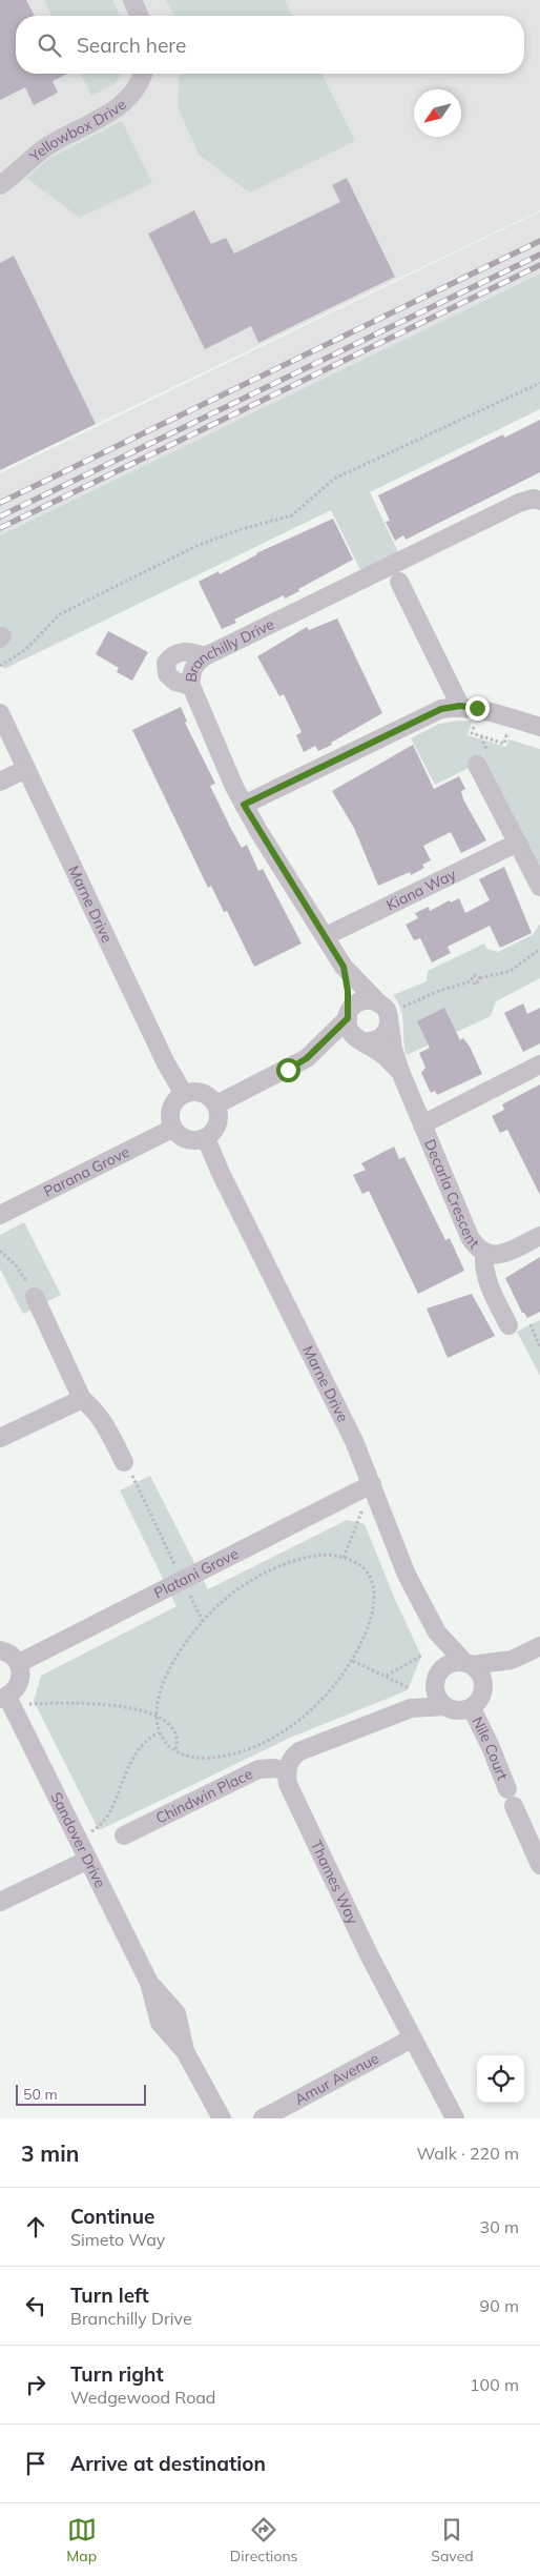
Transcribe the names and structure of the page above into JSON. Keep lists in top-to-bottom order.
{
  "streets": {
    "street": [
      "Yellowbox Drive",
      "Branchilly Drive",
      "Kiana Way",
      "Marne Drive",
      "Parana Grove",
      "Decarla Crescent",
      "Platani Grove",
      "Nile Court",
      "Chindwin Place",
      "Sandover Drive",
      "Thames Way",
      "Amur Avenue"
    ]
  },
  "crossings": [
    ["Branchilly Drive", "Kiana Way"],
    ["Branchilly Drive", "Decarla Crescent"],
    ["Marne Drive", "Parana Grove"],
    ["Marne Drive", "Platani Grove"],
    ["Marne Drive", "Nile Court"],
    ["Chindwin Place", "Thames Way"],
    ["Thames Way", "Amur Avenue"]
  ],
  "scale_bar": "50 m",
  "north": "bottom left",
  "page": {
    "search": "Search here",
    "scale": "50 m",
    "heading": ["3 min", "Walk · 220 m"],
    "list": [
      ["Continue", "Simeto Way", "30 m"],
      ["Turn left", "Branchilly Drive", "90 m"],
      ["Turn right", "Wedgewood Road", "100 m"],
      "Arrive at destination"
    ],
    "nav": ["Map", "Directions", "Saved"]
  }
}
